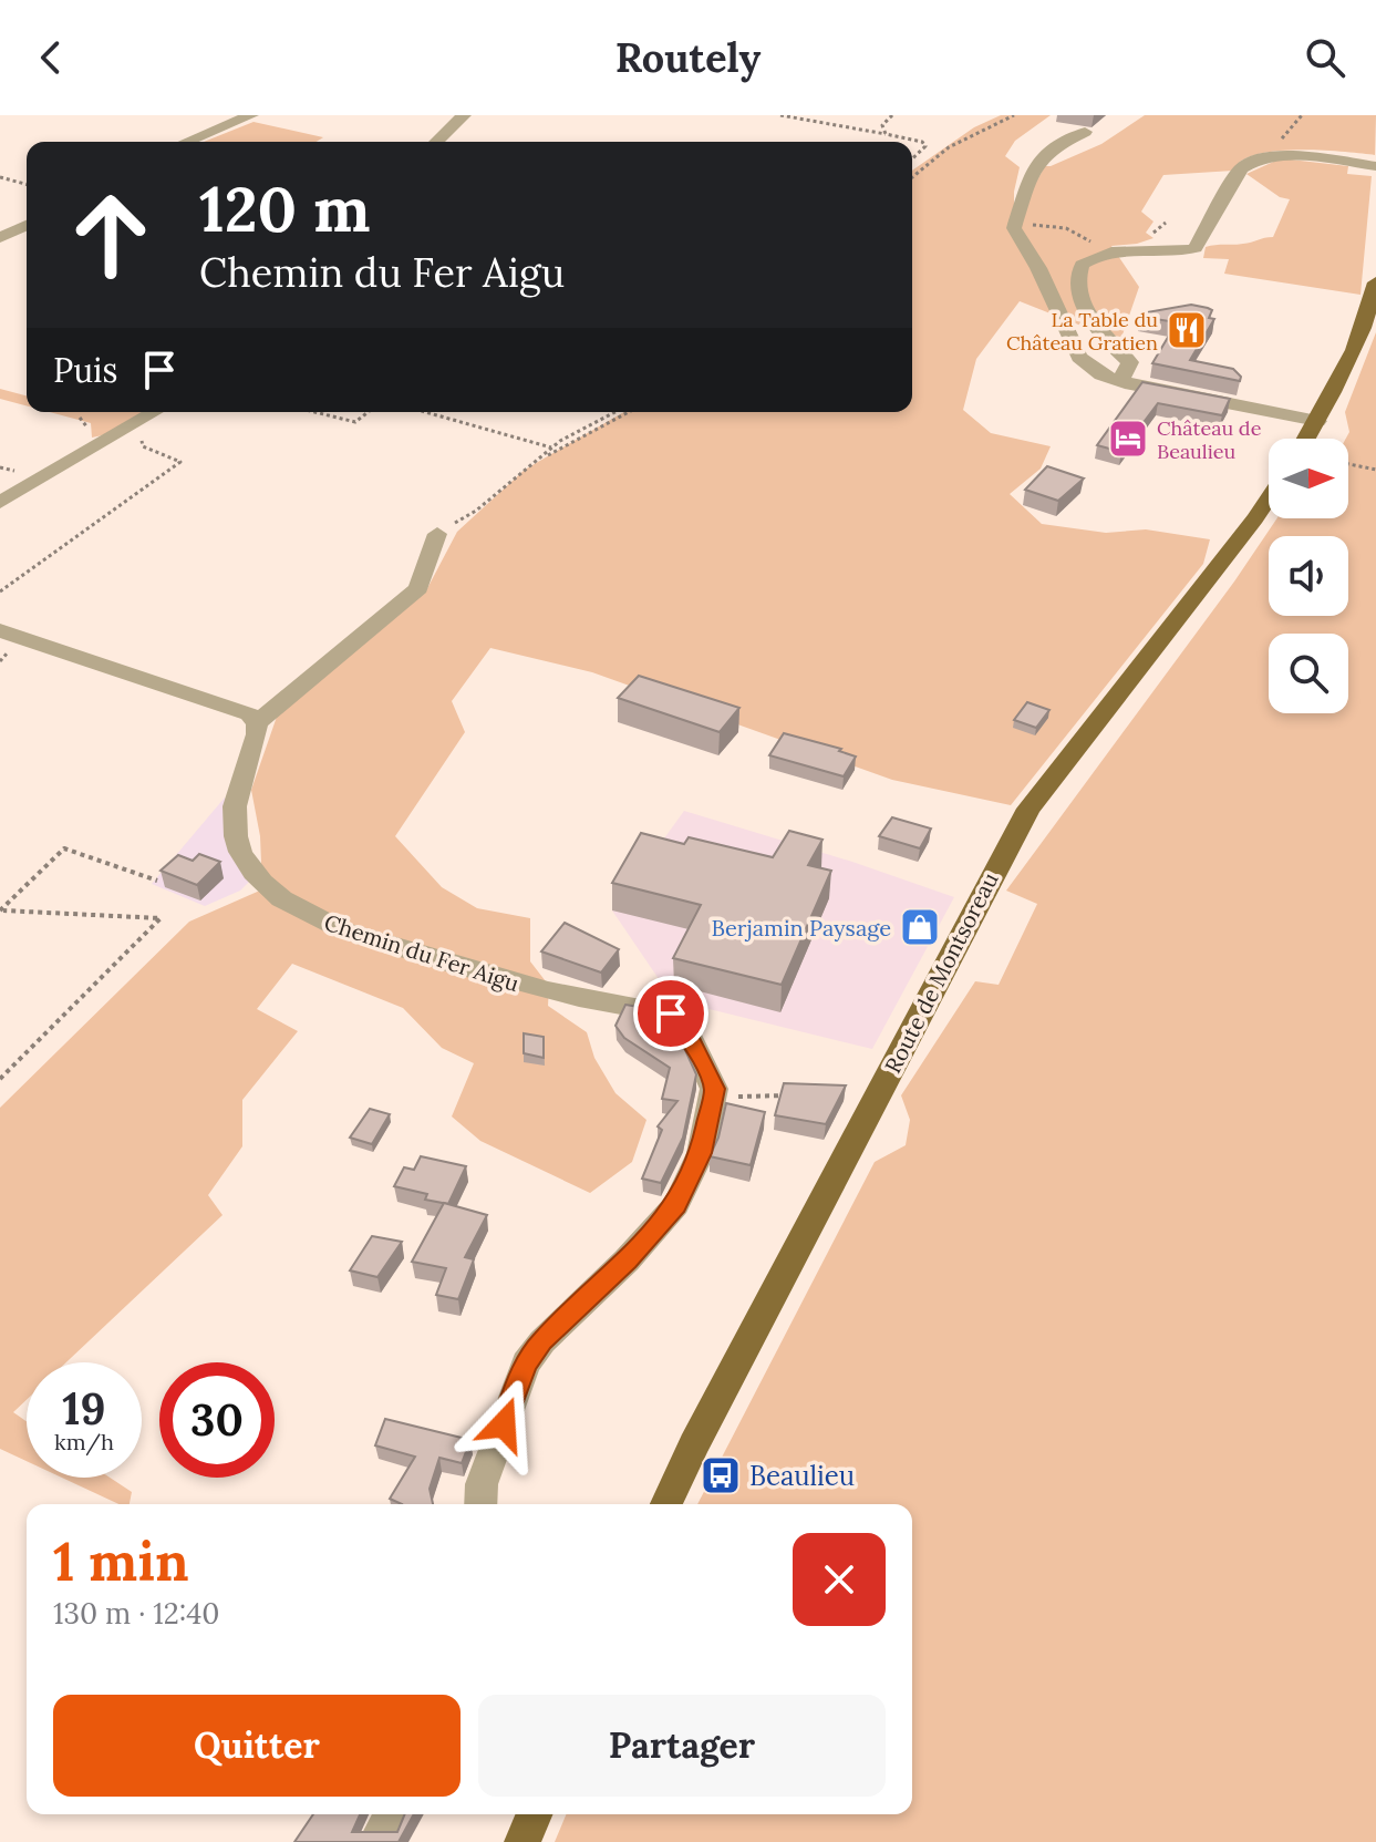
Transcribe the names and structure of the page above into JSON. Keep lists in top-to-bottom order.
{
  "streets": {
    "main road": ["Route de Montsoreau"],
    "street": ["Chemin du Fer Aigu"]
  },
  "places": {
    "restaurant": ["La Table du Château Gratien"],
    "hotel": ["Château de Beaulieu"],
    "shop": ["Berjamin Paysage"],
    "bus stop": ["Beaulieu"]
  },
  "north": "right",
  "page": {
    "header": "Routely",
    "turn": ["120 m", "Chemin du Fer Aigu"],
    "then": "Puis",
    "speed": "19 km/h",
    "limit": "30",
    "heading": ["1 min", "130 m · 12:40"],
    "buttons": ["Quitter", "Partager"]
  }
}
